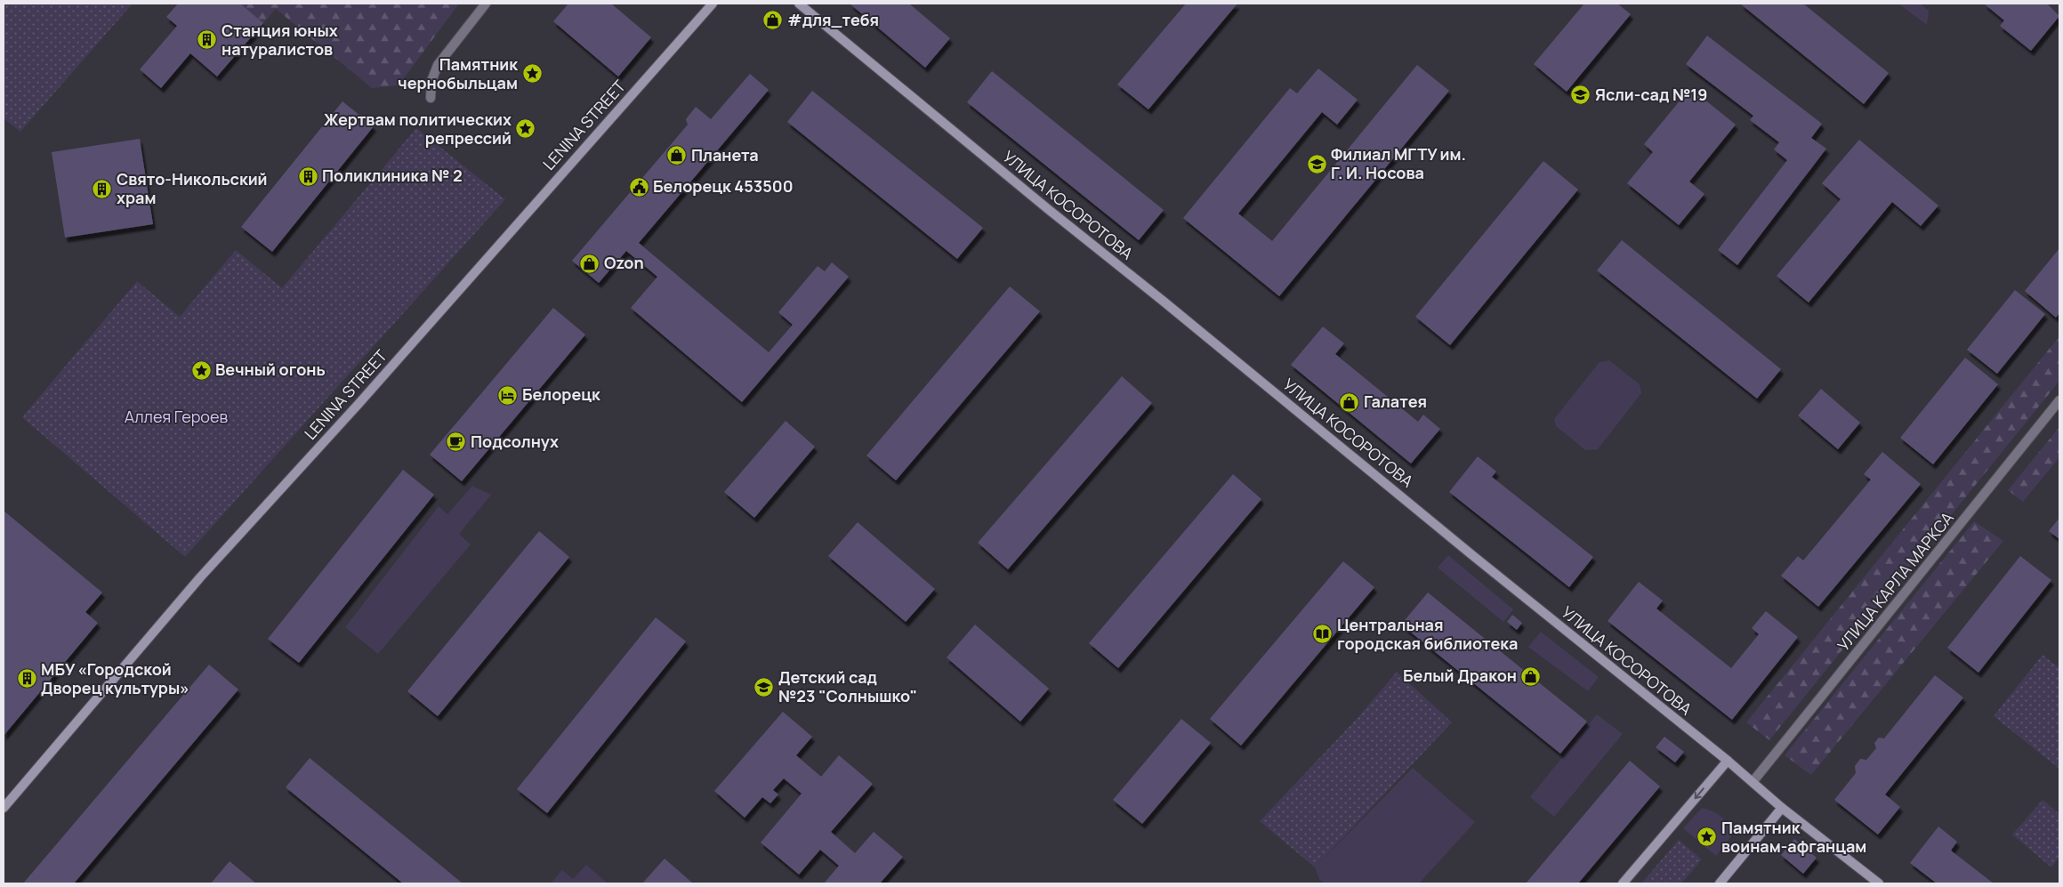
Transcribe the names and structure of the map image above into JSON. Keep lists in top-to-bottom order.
{
  "streets": {
    "street": ["LENINA STREET", "УЛИЦА КОСОРОТОВА", "УЛИЦА КАРЛА МАРКСА"]
  },
  "crossings": [
    ["УЛИЦА КОСОРОТОВА", "УЛИЦА КАРЛА МАРКСА"]
  ],
  "parks": ["Аллея Героев"],
  "places": {
    "shop": [
      "#для_тебя",
      "Планета",
      "Ozon",
      "Галатея",
      "Белый Дракон"
    ],
    "building": [
      "Станция юных натуралистов",
      "Поликлиника № 2",
      "Свято-Никольский храм",
      "МБУ «Городской Дворец культуры»"
    ],
    "place": [
      "Памятник чернобыльцам",
      "Жертвам политических репрессий",
      "Вечный огонь",
      "Памятник воинам-афганцам"
    ],
    "school or university": ["Ясли-сад №19", "Филиал МГТУ им. Г. И. Носова", "Детский сад №23 \"Солнышко\""],
    "public building": ["Белорецк 453500"],
    "hotel": ["Белорецк"],
    "cafe": ["Подсолнух"],
    "library": ["Центральная городская библиотека"]
  }
}
